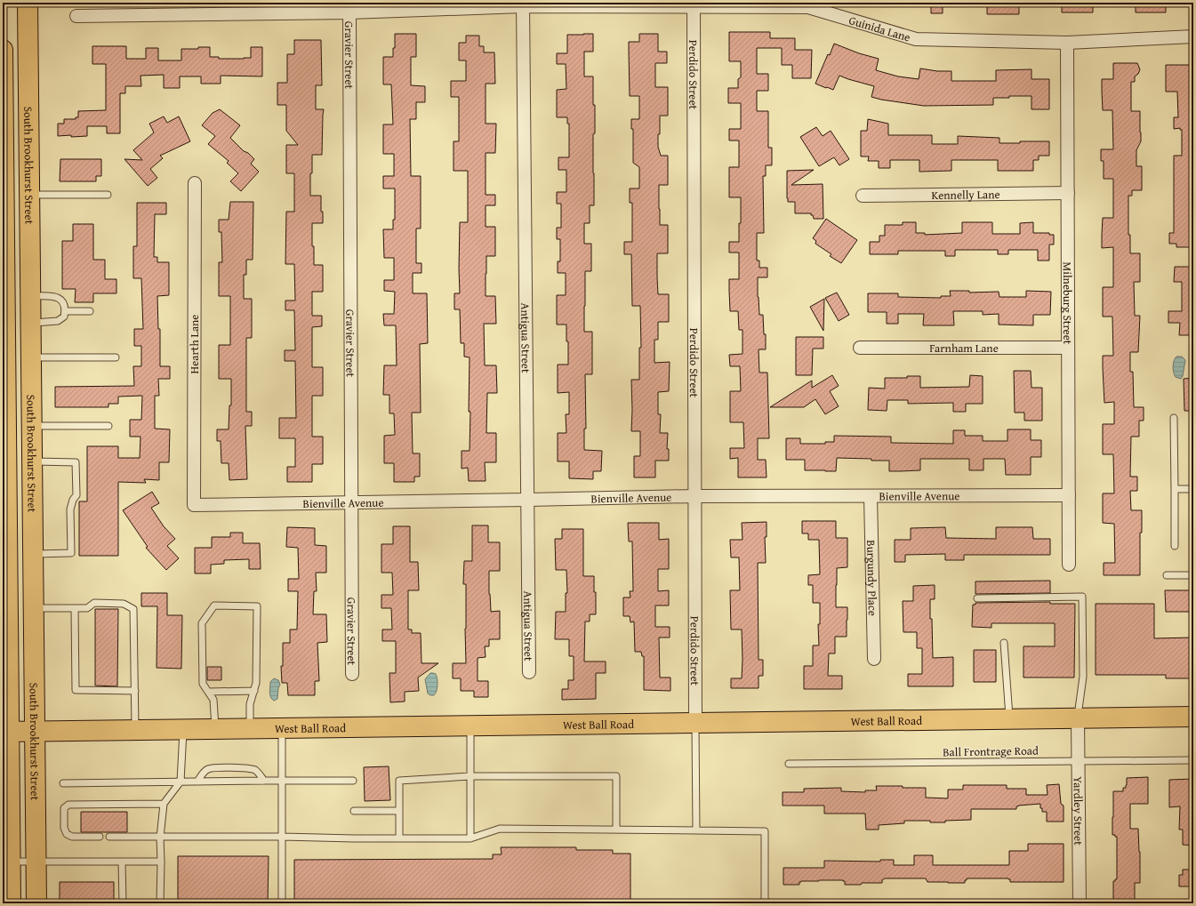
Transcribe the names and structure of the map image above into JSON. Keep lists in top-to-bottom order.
{
  "streets": {
    "main road": ["South Brookhurst Street", "West Ball Road"],
    "street": [
      "Guinida Lane",
      "Gravier Street",
      "Perdido Street",
      "Kennelly Lane",
      "Milneburg Street",
      "Antigua Street",
      "Hearth Lane",
      "Farnham Lane",
      "Bienville Avenue",
      "Burgundy Place",
      "Yardley Street"
    ],
    "lane": ["Ball Frontrage Road"]
  },
  "crossings": [
    ["Guinida Lane", "Gravier Street"],
    ["Guinida Lane", "Perdido Street"],
    ["Guinida Lane", "Milneburg Street"],
    ["Guinida Lane", "Antigua Street"],
    ["Gravier Street", "Bienville Avenue"],
    ["Perdido Street", "Bienville Avenue"],
    ["Perdido Street", "West Ball Road"],
    ["South Brookhurst Street", "West Ball Road"],
    ["Kennelly Lane", "Milneburg Street"],
    ["Milneburg Street", "Farnham Lane"],
    ["Milneburg Street", "Bienville Avenue"],
    ["Antigua Street", "Bienville Avenue"],
    ["Hearth Lane", "Bienville Avenue"],
    ["Bienville Avenue", "Burgundy Place"],
    ["West Ball Road", "Yardley Street"],
    ["Ball Frontrage Road", "Yardley Street"]
  ]
}
